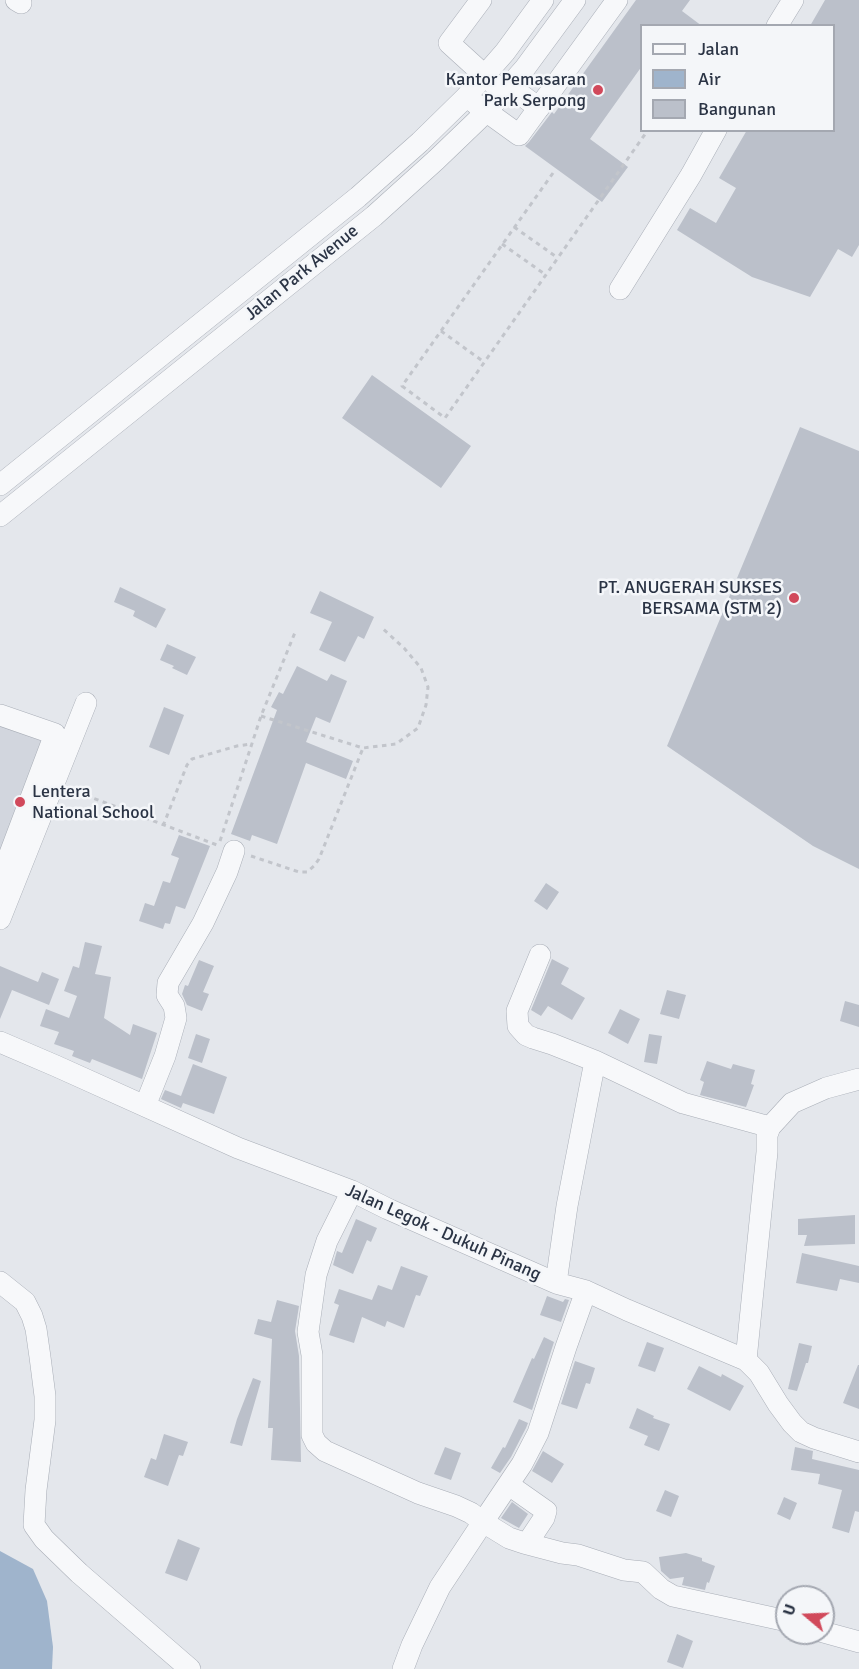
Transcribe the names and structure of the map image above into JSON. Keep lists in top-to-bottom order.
{
  "streets": {
    "street": ["Jalan Park Avenue", "Jalan Legok - Dukuh Pinang"]
  },
  "places": ["Kantor Pemasaran Park Serpong", "PT. ANUGERAH SUKSES BERSAMA (STM 2)", "Lentera National School"],
  "legend": ["Jalan", "Air", "Bangunan"],
  "north": "left"
}
